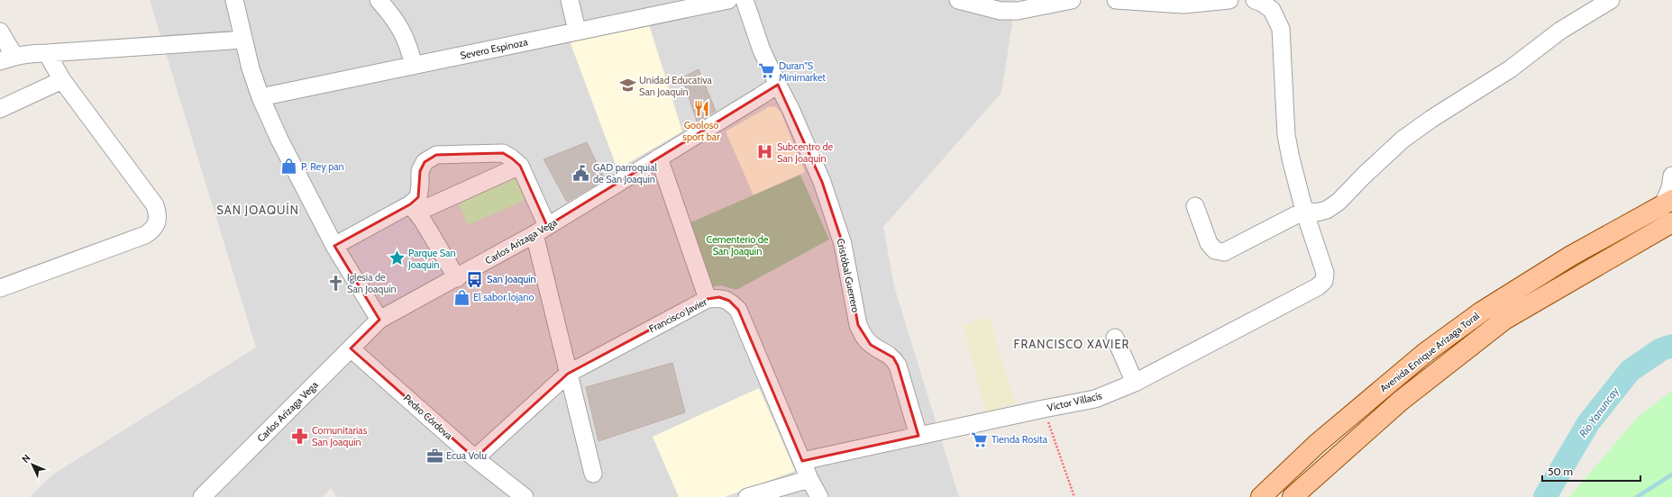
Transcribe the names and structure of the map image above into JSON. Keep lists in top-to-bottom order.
{
  "streets": {
    "main road": ["Avenida Enrique Arízaga Toral"],
    "street": [
      "Severo Espinoza",
      "Carlos Arízaga Vega",
      "Cristóbal Guerrero",
      "Francisco Javier",
      "Víctor Villacís",
      "Pedro Córdova"
    ]
  },
  "crossings": [
    ["Carlos Arízaga Vega", "Cristóbal Guerrero"],
    ["Carlos Arízaga Vega", "Pedro Córdova"],
    ["Cristóbal Guerrero", "Víctor Villacís"],
    ["Francisco Javier", "Víctor Villacís"],
    ["Francisco Javier", "Pedro Córdova"]
  ],
  "districts": ["SAN JOAQUÍN", "FRANCISCO XAVIER"],
  "water": ["Río Yanuncay"],
  "parks": ["Cementerio de San Joaquín"],
  "places": {
    "supermarket": ["Duran\"S Minimarket", "Tienda Rosita"],
    "school or university": ["Unidad Educativa San Joaquin"],
    "restaurant": ["Gooloso sport bar"],
    "hospital": ["Subcentro de San Joaquín"],
    "shop": ["P. Rey pan", "El sabor lojano"],
    "public building": ["GAD parroquial de San Joaquín"],
    "place": ["Parque San Joaquin"],
    "bus stop": ["San Joaquín"],
    "church": ["Iglesia de San Joaquín"],
    "pharmacy": ["Comunitarias San Joaquín"],
    "office": ["Ecua Volu"]
  },
  "scale_bar": "50 m",
  "north": "top left"
}
